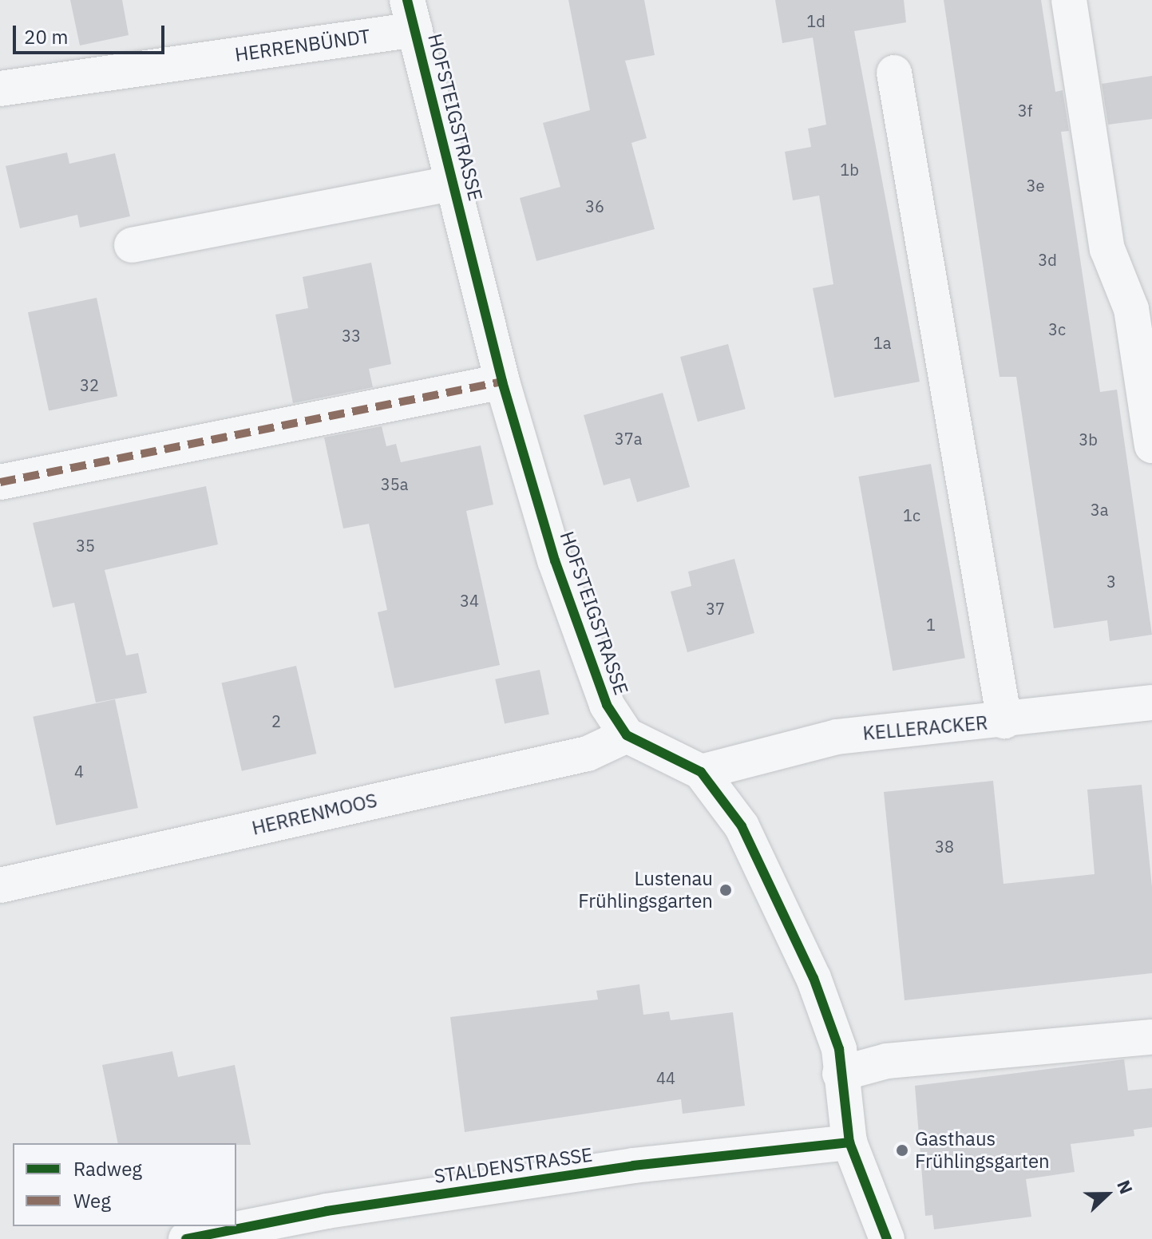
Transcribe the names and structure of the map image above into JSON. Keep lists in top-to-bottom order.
{
  "streets": {
    "street": [
      "HERRENBÜNDT",
      "HOFSTEIGSTRASSE",
      "KELLERACKER",
      "HERRENMOOS",
      "STALDENSTRASSE"
    ]
  },
  "crossings": [
    ["HERRENBÜNDT", "HOFSTEIGSTRASSE"],
    ["HOFSTEIGSTRASSE", "HERRENMOOS"]
  ],
  "places": ["Lustenau Frühlingsgarten", "Gasthaus Frühlingsgarten"],
  "house_numbers": [
    "1d",
    "3f",
    "1b",
    "3e",
    "36",
    "3d",
    "3c",
    "33",
    "1a",
    "32",
    "37a",
    "3b",
    "35a",
    "3a",
    "1c",
    "35",
    "3",
    "34",
    "37",
    "1",
    "2",
    "4",
    "38",
    "44"
  ],
  "legend": ["Radweg", "Weg"],
  "scale_bar": "20 m",
  "north": "right"
}
